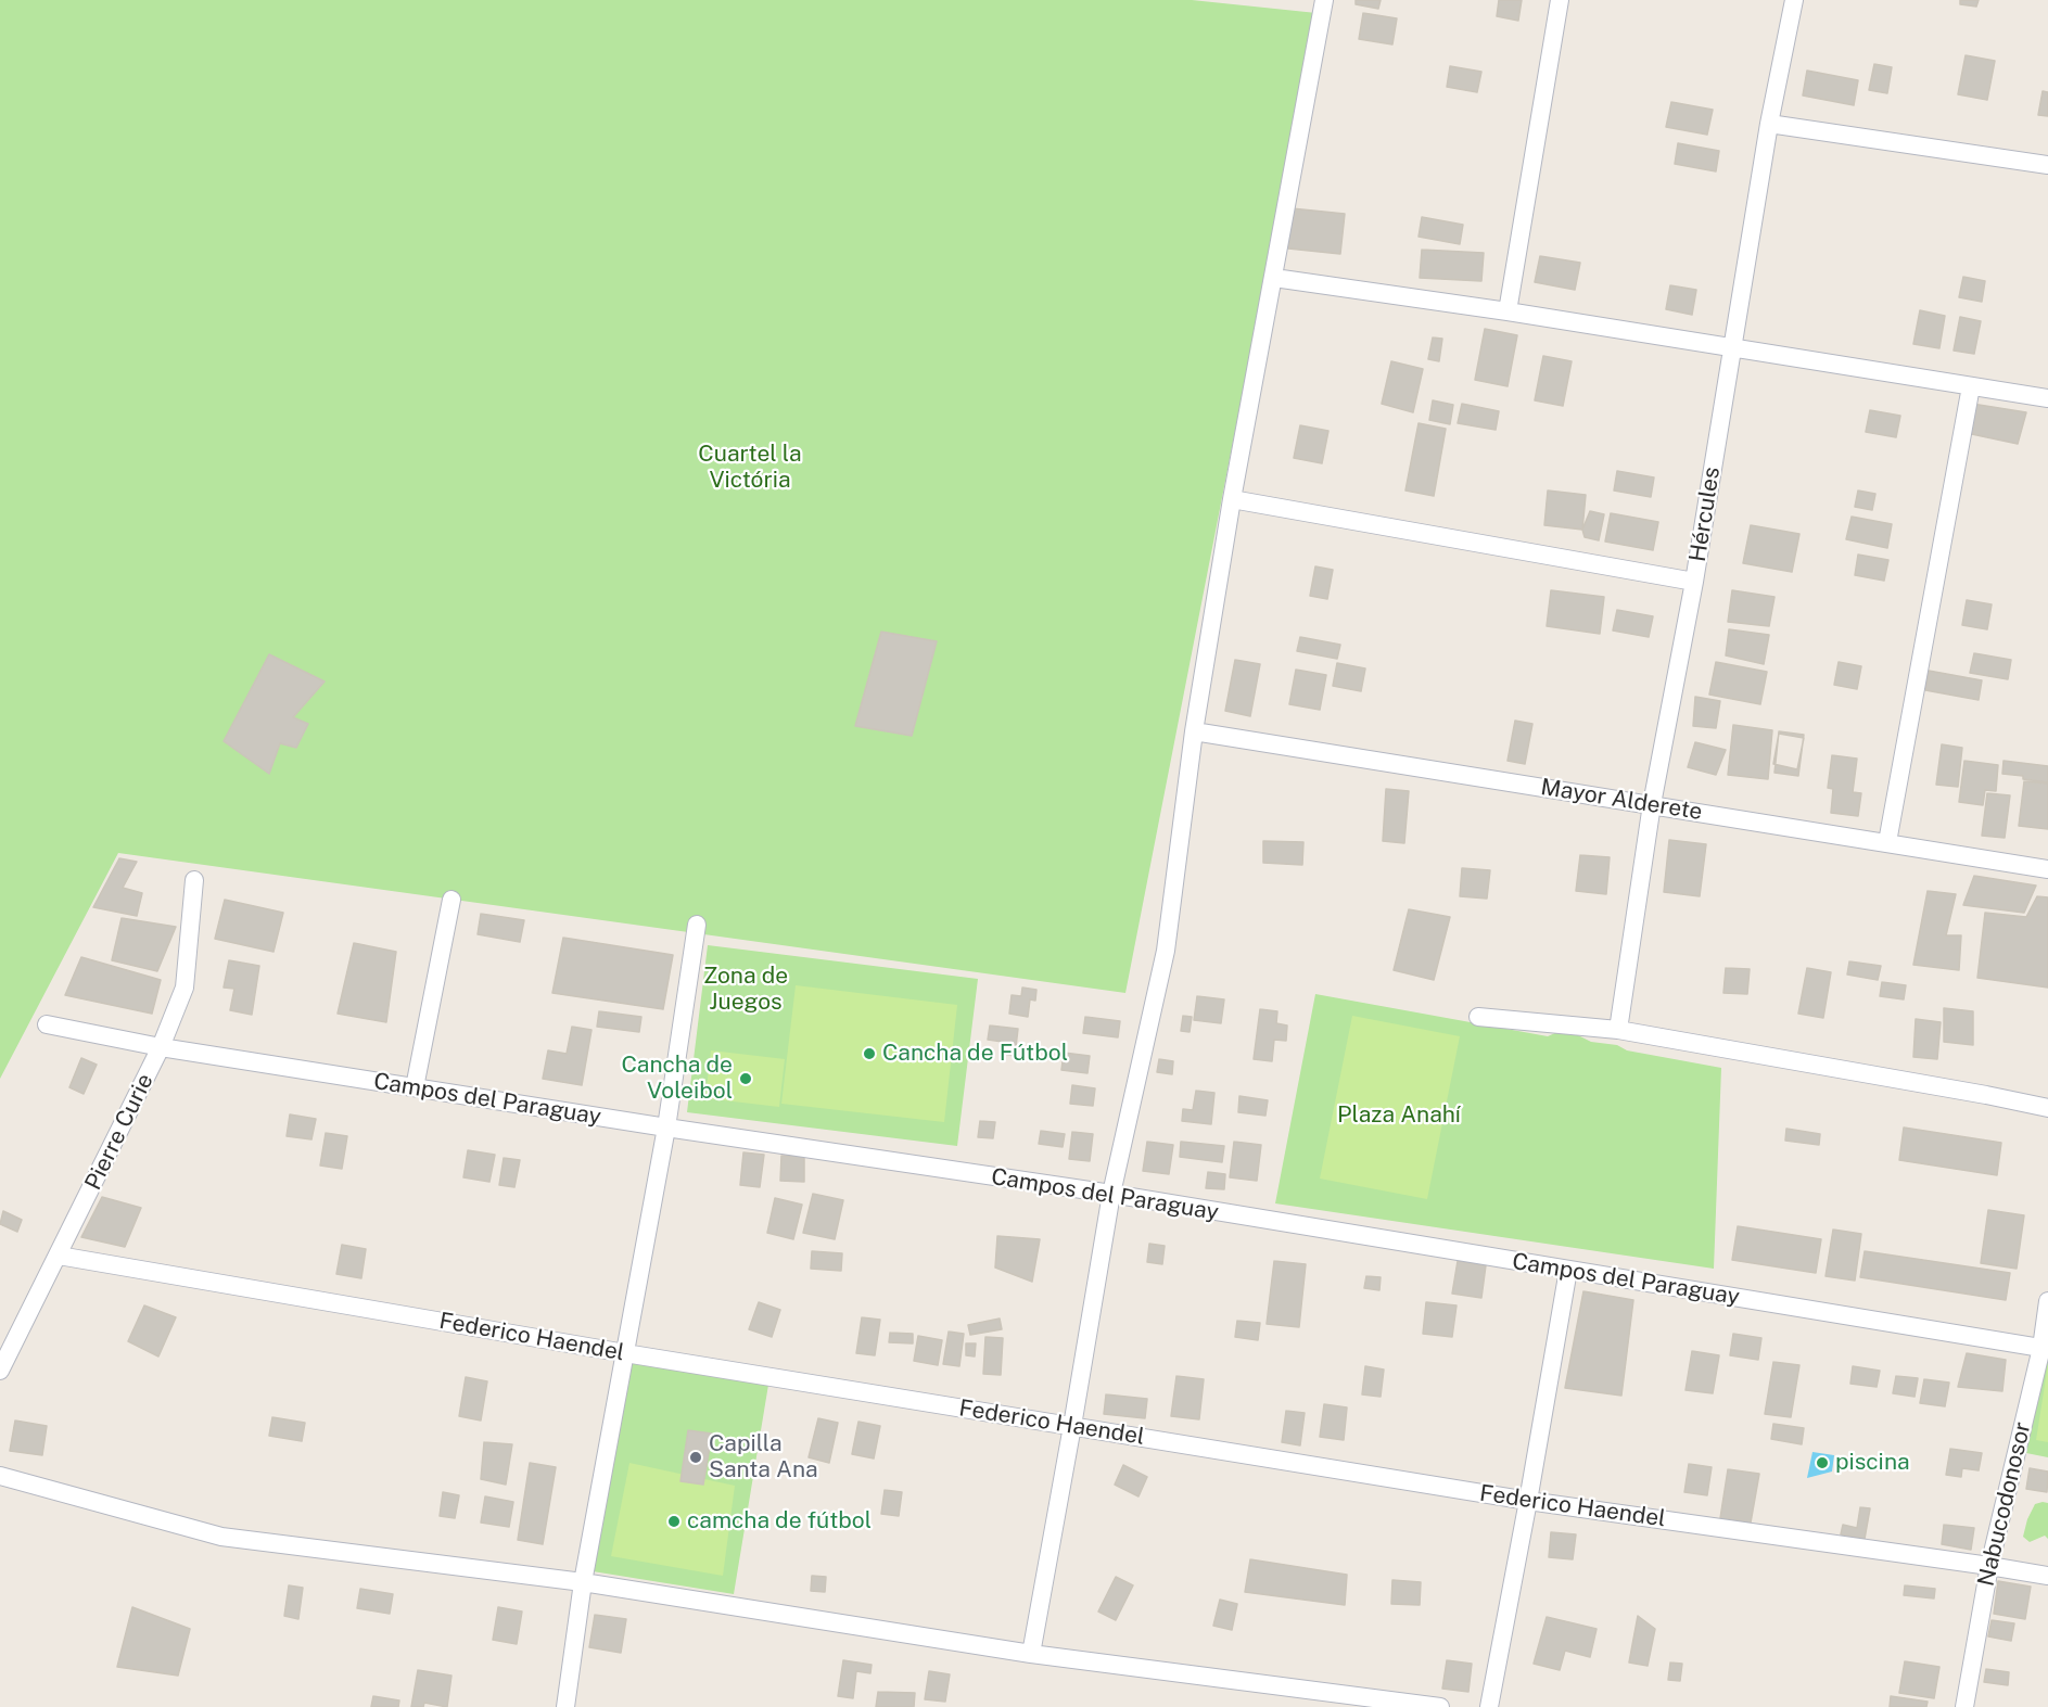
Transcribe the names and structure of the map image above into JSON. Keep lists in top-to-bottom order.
{
  "streets": {
    "street": [
      "Hércules",
      "Mayor Alderete",
      "Campos del Paraguay",
      "Pierre Curie",
      "Federico Haendel",
      "Nabucodonosor"
    ]
  },
  "crossings": [
    ["Hércules", "Mayor Alderete"],
    ["Campos del Paraguay", "Pierre Curie"],
    ["Campos del Paraguay", "Nabucodonosor"],
    ["Pierre Curie", "Federico Haendel"],
    ["Federico Haendel", "Nabucodonosor"]
  ],
  "parks": ["Cuartel la Victória", "Zona de Juegos", "Plaza Anahí"],
  "places": [
    "Cancha de Fútbol",
    "Cancha de Voleibol",
    "Capilla Santa Ana",
    "piscina",
    "camcha de fútbol"
  ]
}
